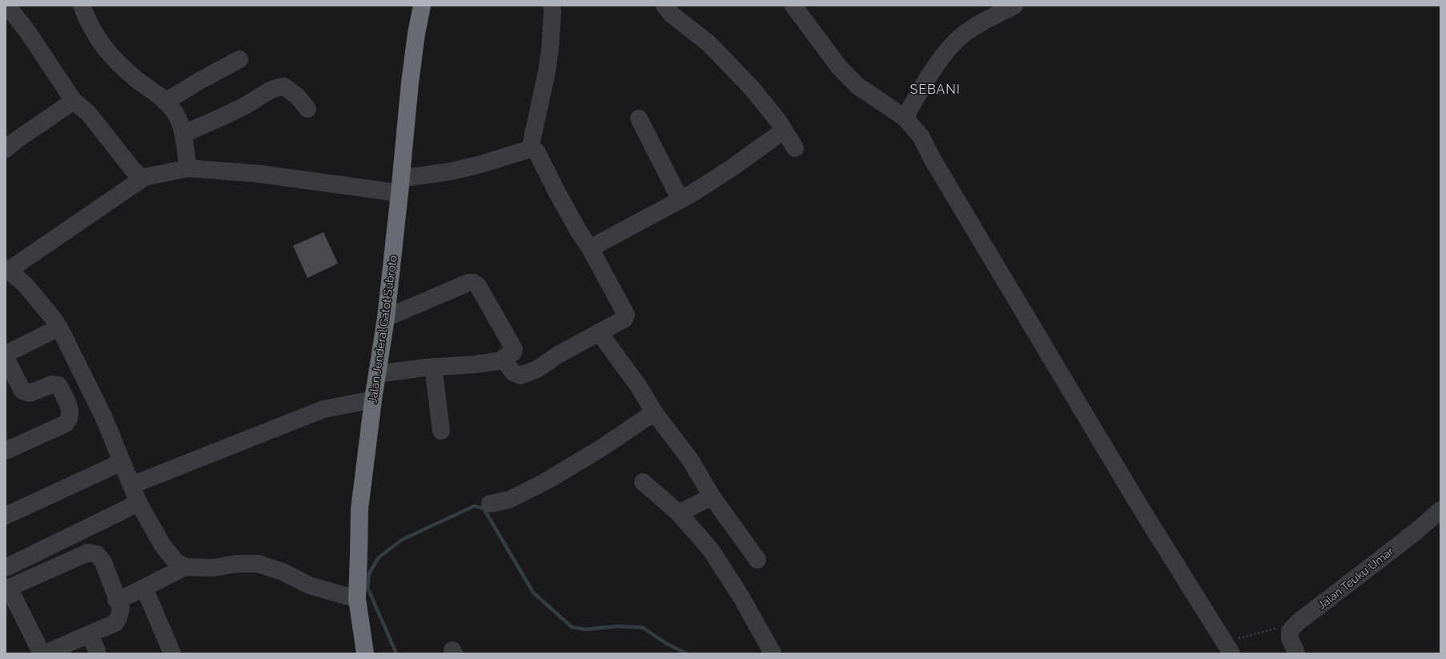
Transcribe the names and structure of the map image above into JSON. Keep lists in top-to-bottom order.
{
  "streets": {
    "highway": ["Jalan Jenderal Gatot Subroto"],
    "street": ["Jalan Teuku Umar"]
  },
  "districts": ["SEBANI"]
}
